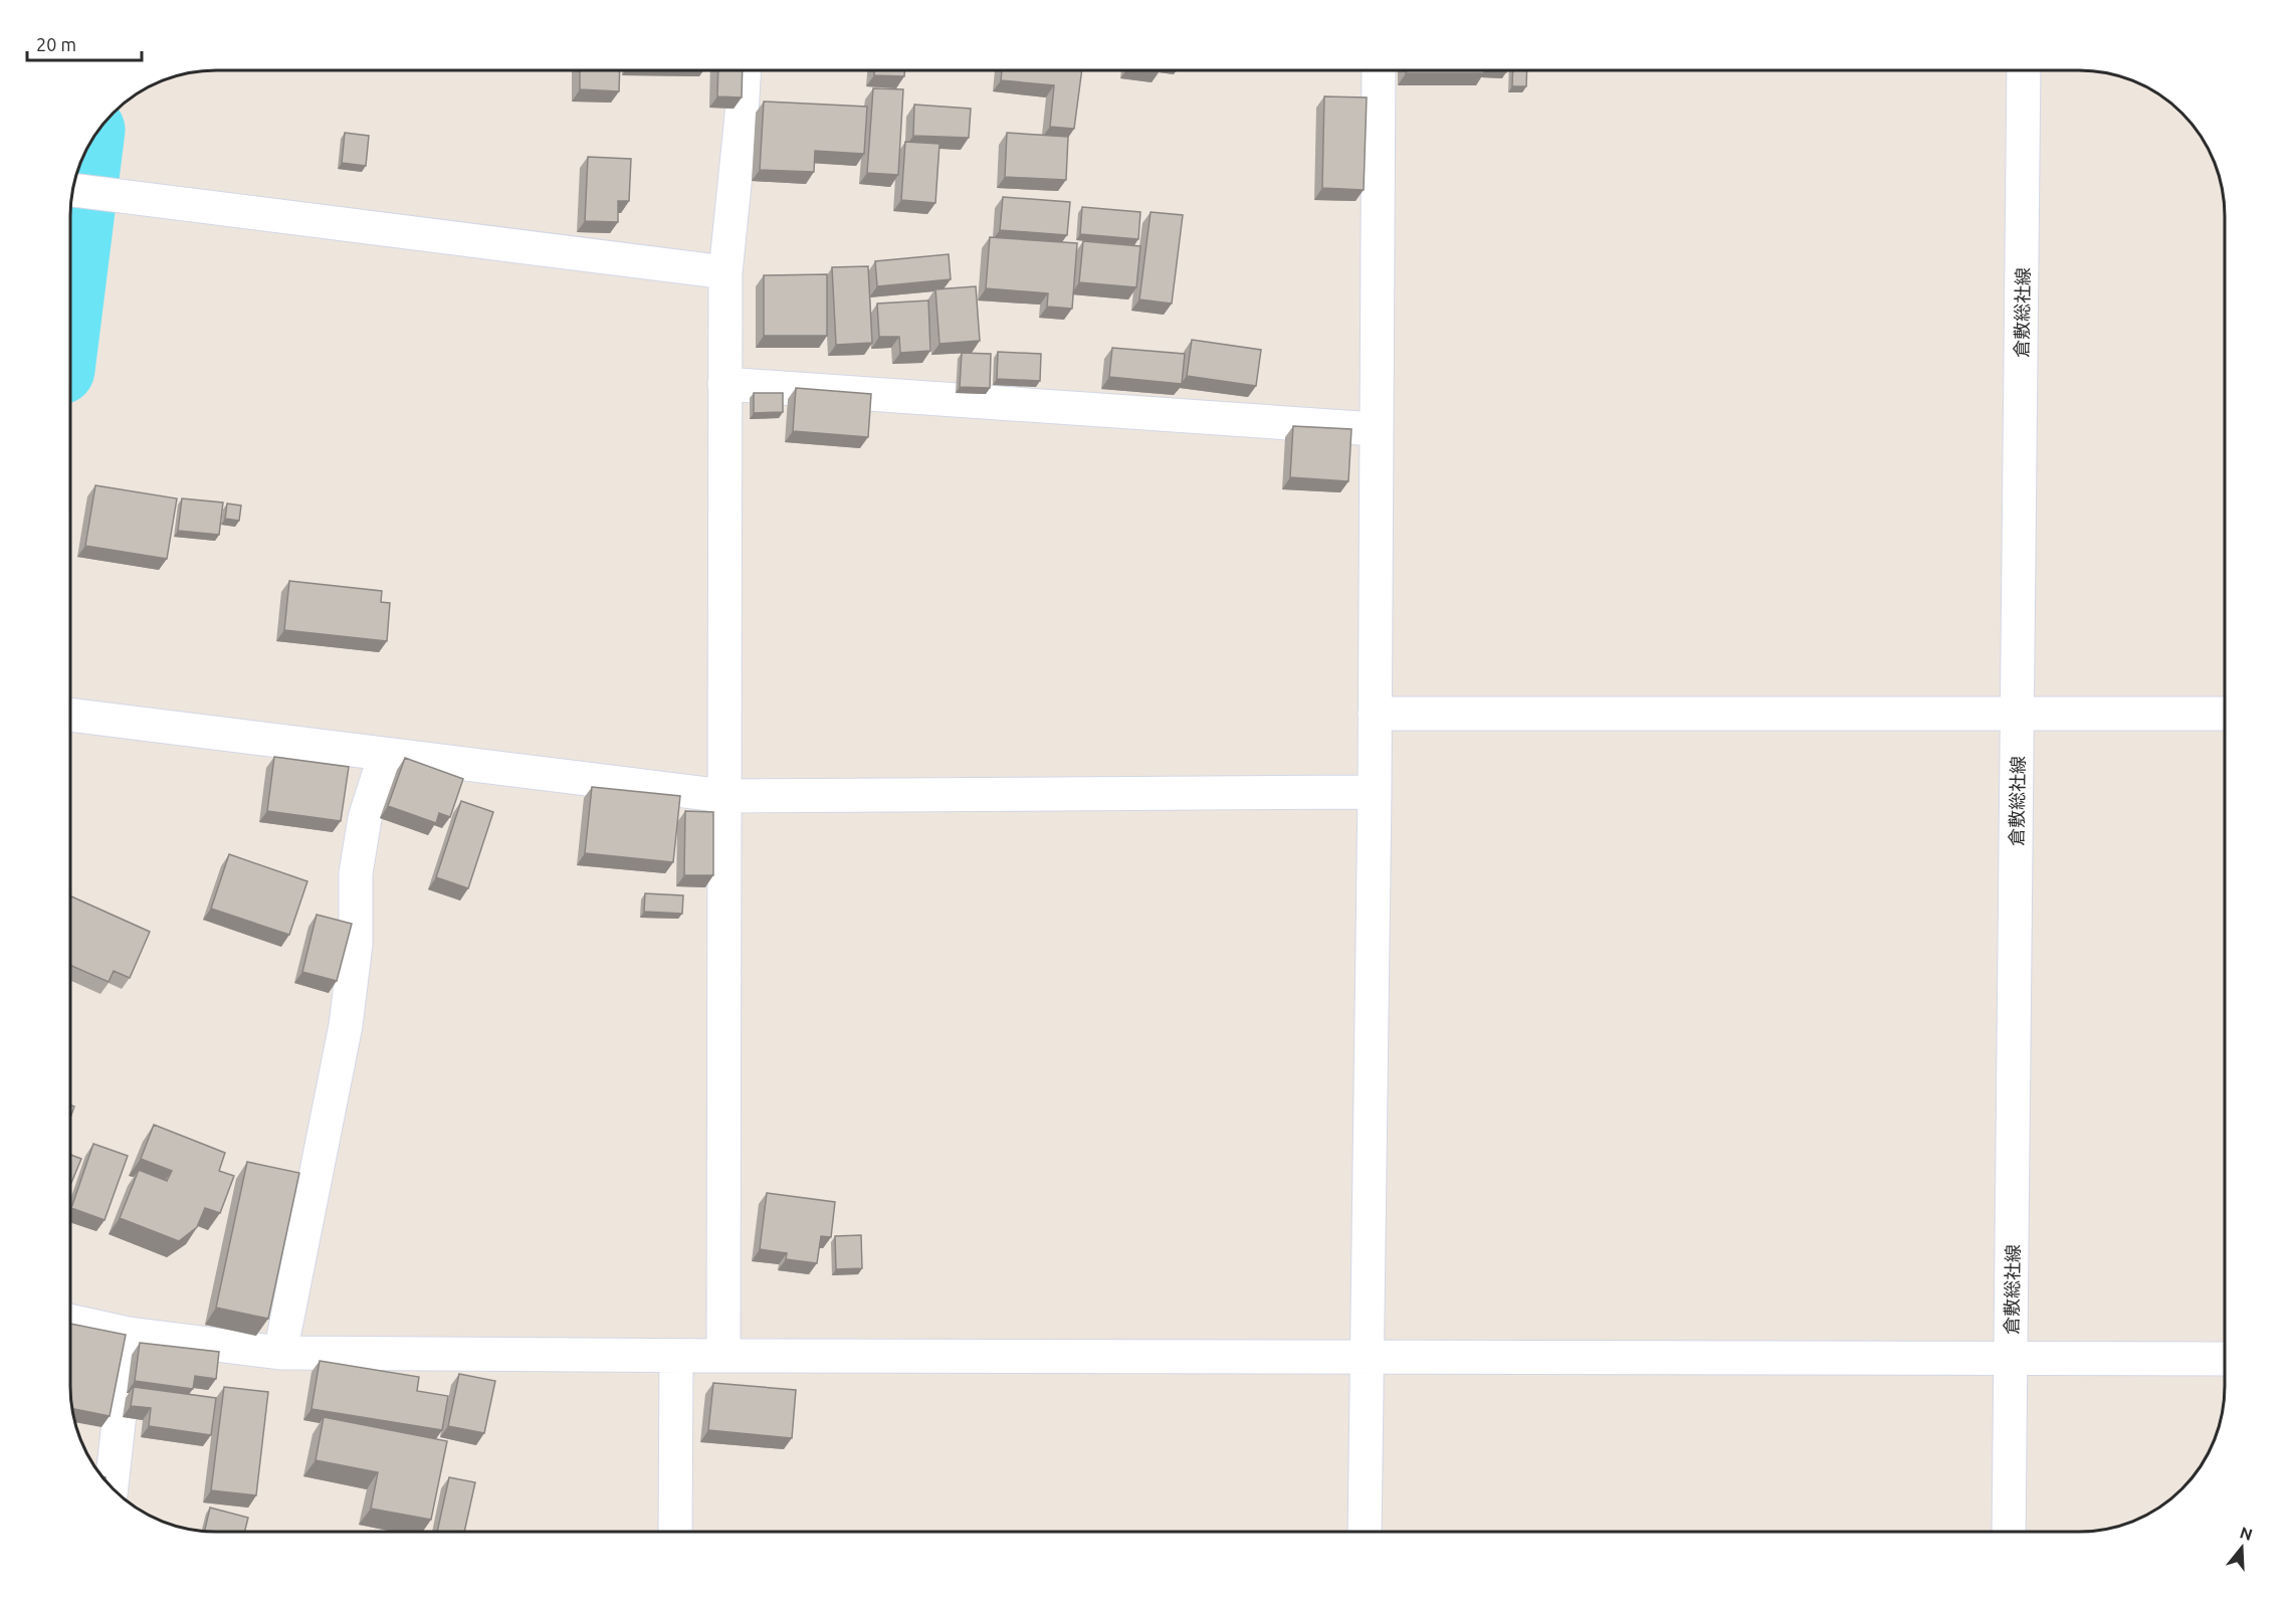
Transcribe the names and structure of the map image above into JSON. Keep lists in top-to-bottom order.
{
  "streets": {
    "street": ["倉敷総社線"]
  },
  "scale_bar": "20 m",
  "north": "top"
}
